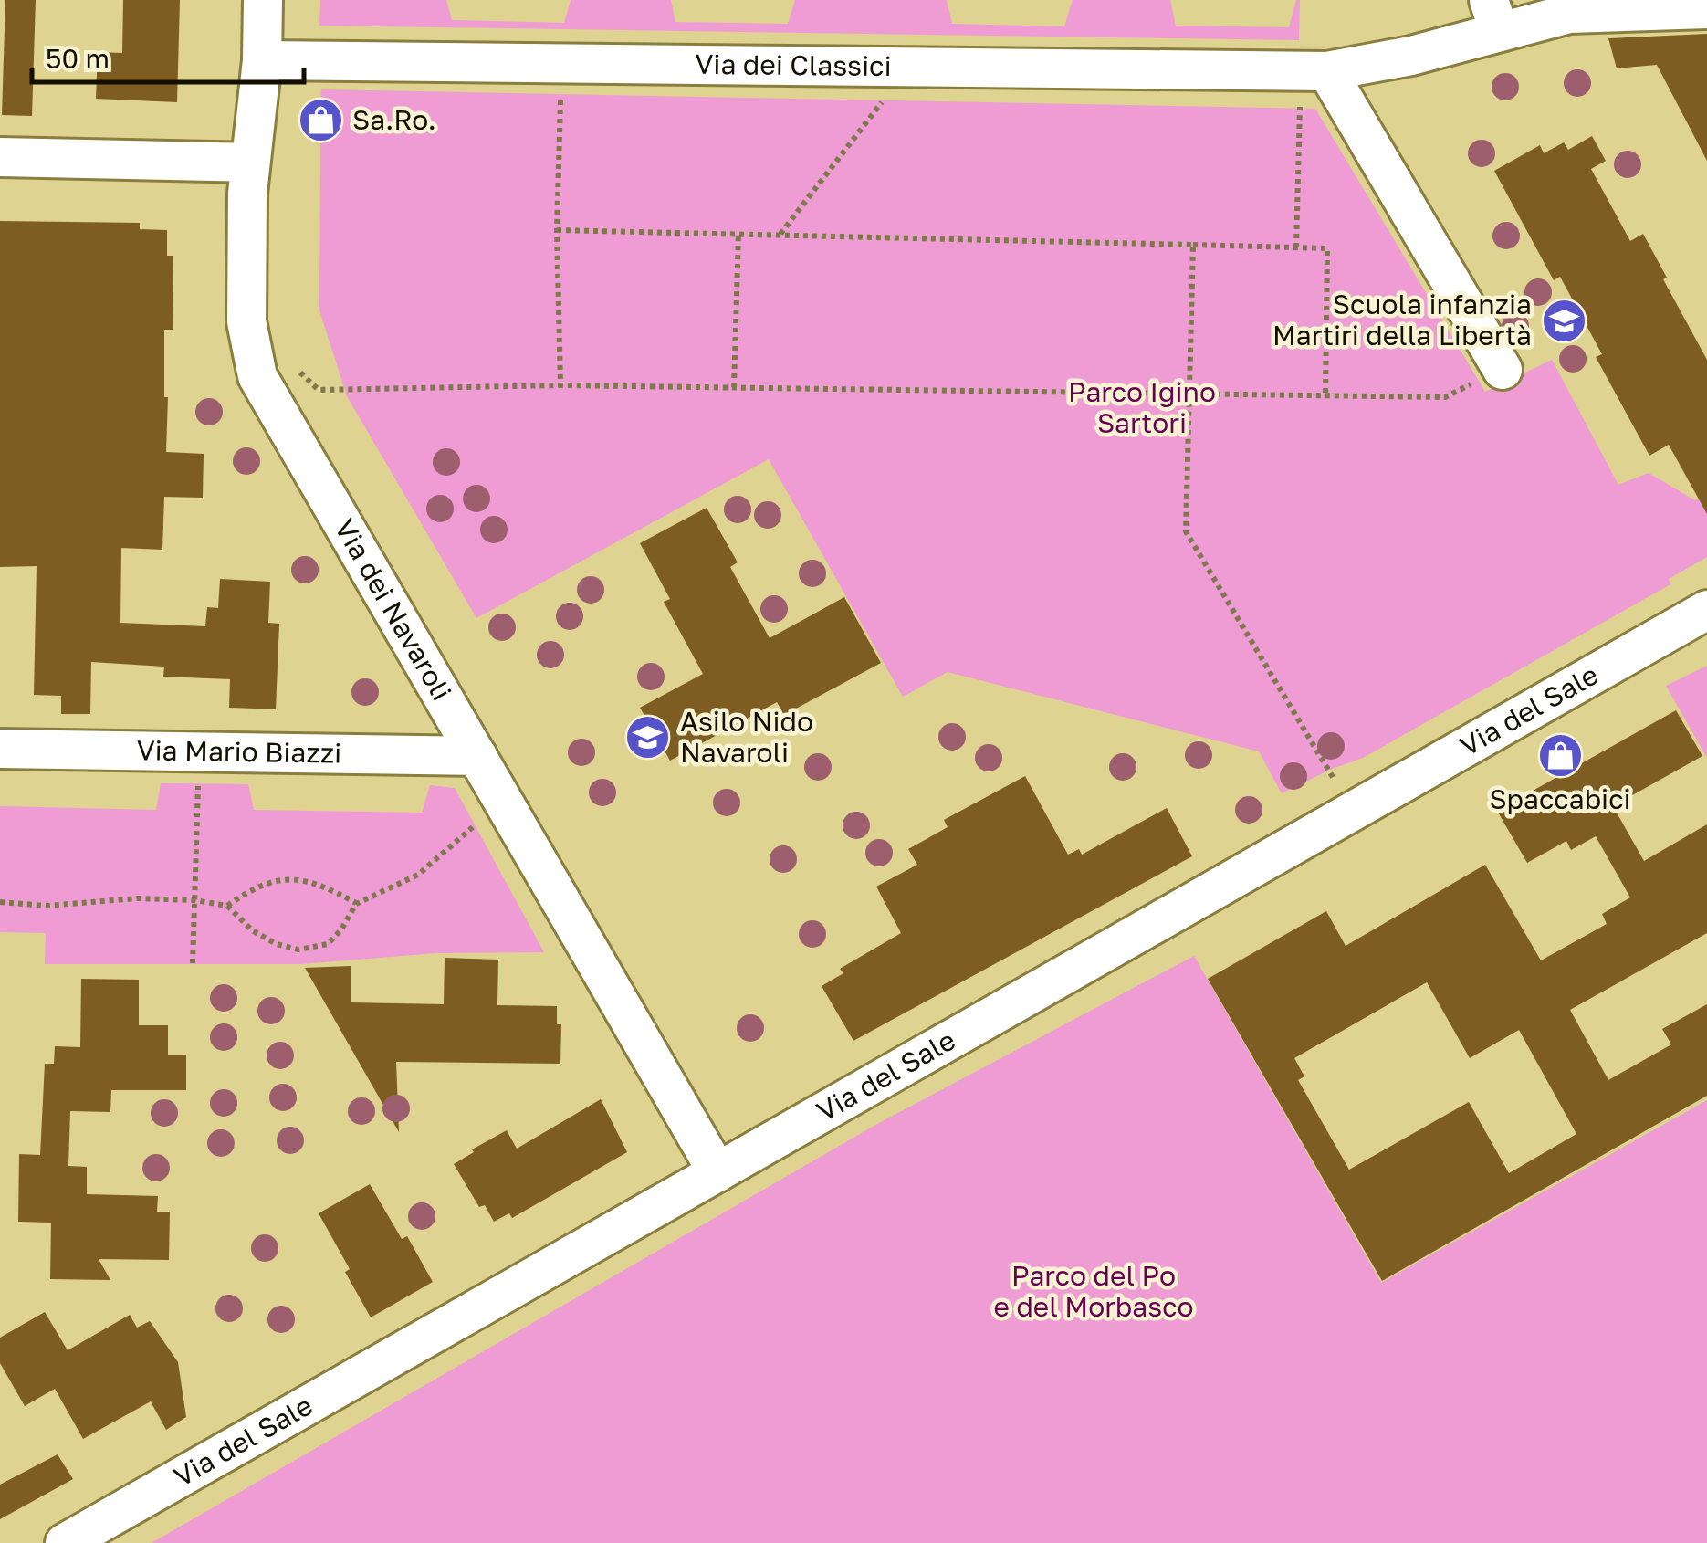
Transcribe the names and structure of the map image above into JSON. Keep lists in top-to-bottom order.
{
  "streets": {
    "street": [
      "Via dei Classici",
      "Via dei Navaroli",
      "Via del Sale",
      "Via Mario Biazzi"
    ]
  },
  "crossings": [
    ["Via dei Classici", "Via dei Navaroli"],
    ["Via dei Navaroli", "Via del Sale"],
    ["Via dei Navaroli", "Via Mario Biazzi"]
  ],
  "parks": ["Parco Igino Sartori", "Parco del Po e del Morbasco"],
  "places": {
    "shop": ["Sa.Ro.", "Spaccabici"],
    "school or university": ["Scuola infanzia Martiri della Libertà", "Asilo Nido Navaroli"]
  },
  "scale_bar": "50 m"
}
